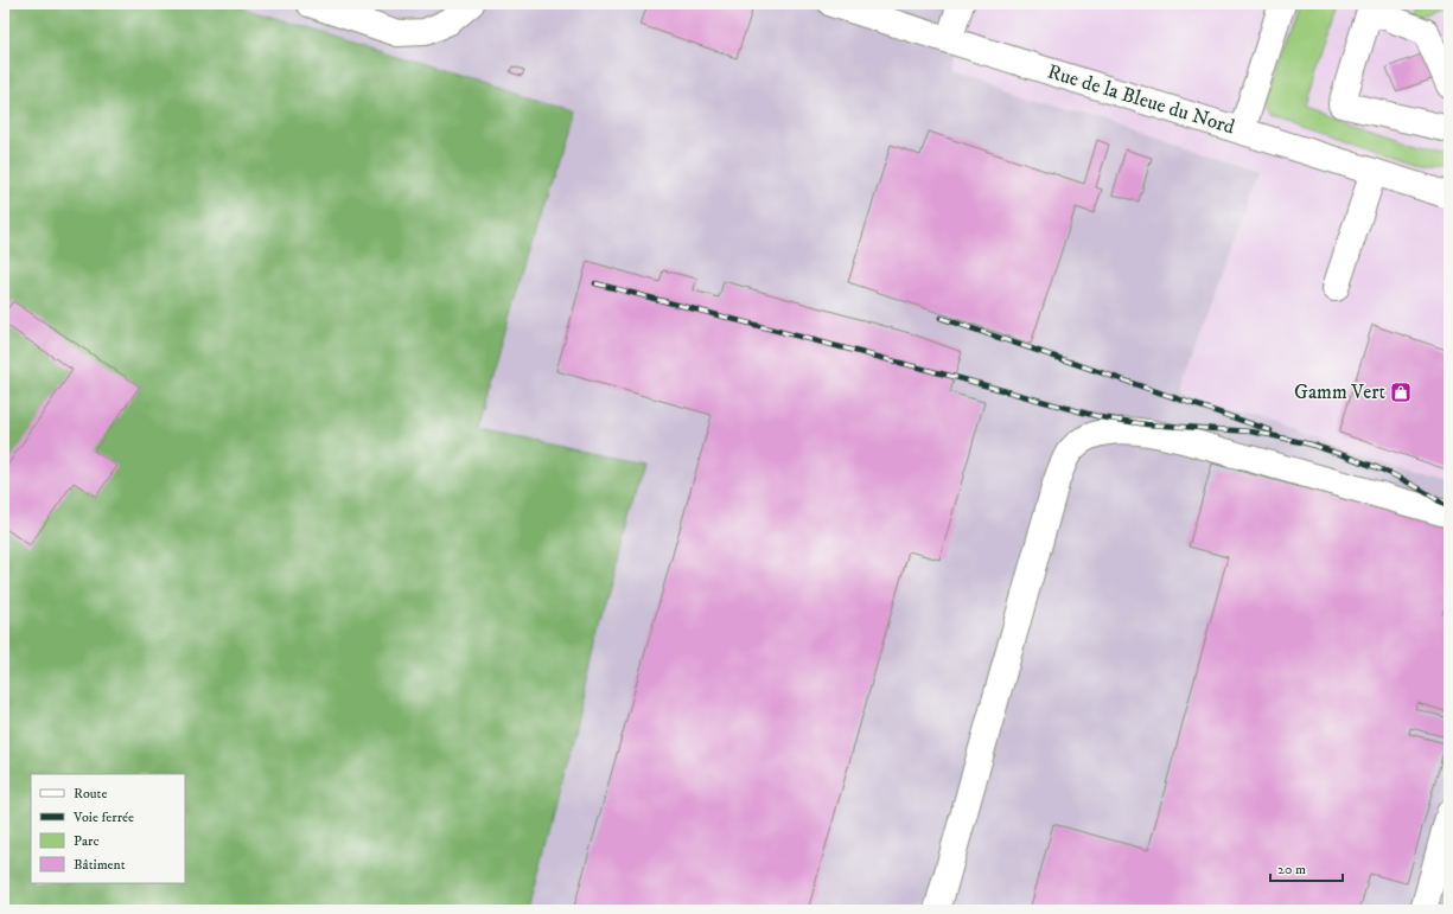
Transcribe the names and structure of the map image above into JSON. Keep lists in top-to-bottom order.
{
  "streets": {
    "street": ["Rue de la Bleue du Nord"]
  },
  "places": {
    "shop": ["Gamm Vert"]
  },
  "legend": [
    "Route",
    "Voie ferrée",
    "Parc",
    "Bâtiment"
  ],
  "scale_bar": "20 m"
}
